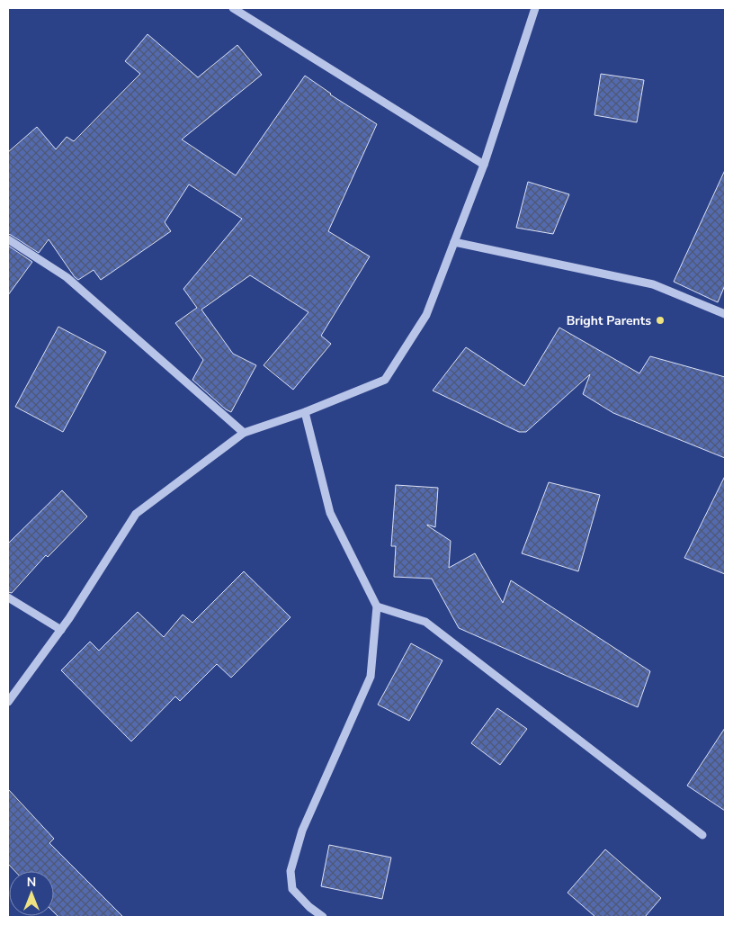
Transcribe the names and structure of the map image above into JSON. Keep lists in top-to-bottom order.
{
  "places": ["Bright Parents"],
  "north": "top"
}
